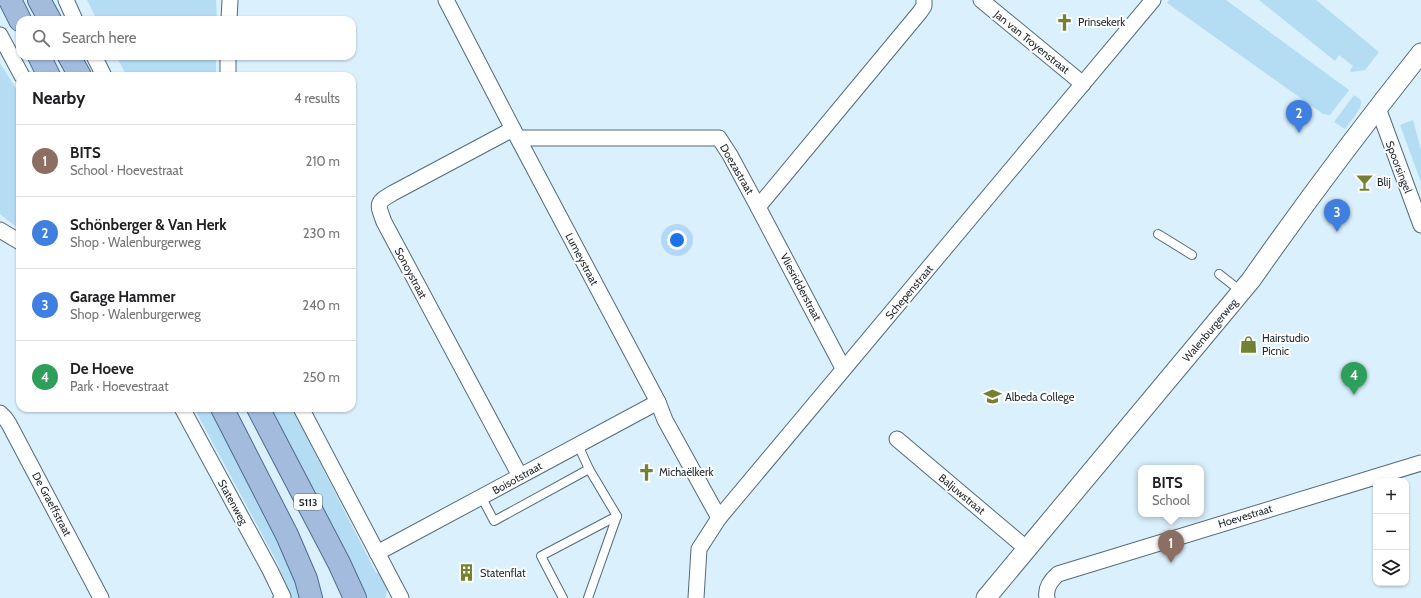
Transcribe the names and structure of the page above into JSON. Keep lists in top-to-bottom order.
{
  "streets": {
    "main road": ["S113"],
    "street": [
      "Jan van Troyenstraat",
      "Spoorsingel",
      "Doezastraat",
      "Lumeystraat",
      "Sonoystraat",
      "Vliesridderstraat",
      "Schepenstraat",
      "Walenburgerweg",
      "Boisotstraat",
      "Baljuwstraat",
      "Statenweg",
      "De Graeffstraat",
      "Hoevestraat"
    ]
  },
  "crossings": [
    ["Jan van Troyenstraat", "Schepenstraat"],
    ["Spoorsingel", "Walenburgerweg"],
    ["Doezastraat", "Lumeystraat"],
    ["Doezastraat", "Sonoystraat"],
    ["Doezastraat", "Vliesridderstraat"],
    ["Lumeystraat", "Sonoystraat"],
    ["Lumeystraat", "Schepenstraat"],
    ["Lumeystraat", "Boisotstraat"],
    ["Sonoystraat", "Boisotstraat"],
    ["Vliesridderstraat", "Schepenstraat"],
    ["Walenburgerweg", "Baljuwstraat"]
  ],
  "places": {
    "church": ["Prinsekerk", "Michaëlkerk"],
    "bar": ["Blij"],
    "shop": ["Hairstudio Picnic"],
    "school or university": ["Albeda College"],
    "building": ["Statenflat"]
  },
  "page": {
    "search": "Search here",
    "heading": ["Nearby", "4 results"],
    "pins": [
      "2",
      "3",
      "4",
      "1"
    ],
    "list": [
      {
        "mark": "1",
        "name": "BITS",
        "note": "School · Hoevestraat",
        "value": "210 m"
      },
      {
        "mark": "2",
        "name": "Schönberger & Van Herk",
        "note": "Shop · Walenburgerweg",
        "value": "230 m"
      },
      {
        "mark": "3",
        "name": "Garage Hammer",
        "note": "Shop · Walenburgerweg",
        "value": "240 m"
      },
      {
        "mark": "4",
        "name": "De Hoeve",
        "note": "Park · Hoevestraat",
        "value": "250 m"
      }
    ],
    "popup": ["BITS", "School"],
    "map_buttons": ["+", "−"]
  }
}
